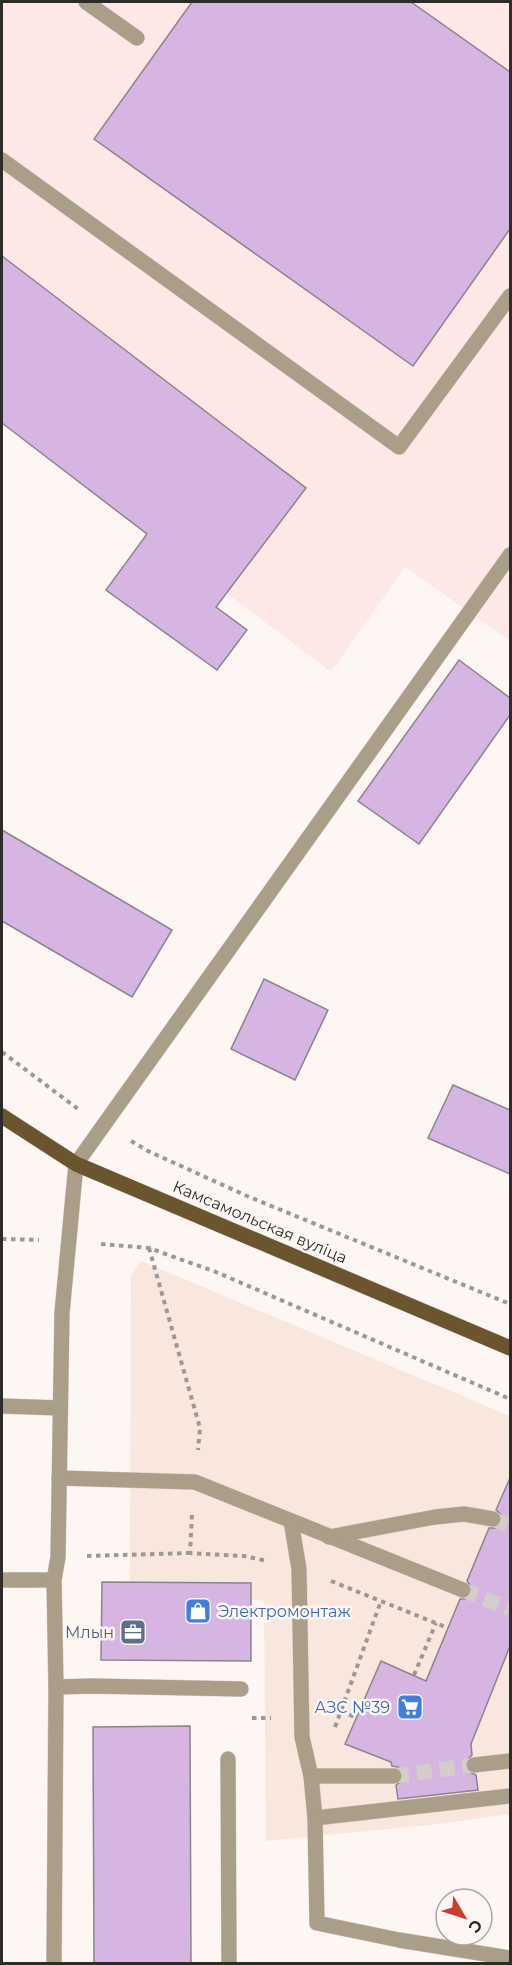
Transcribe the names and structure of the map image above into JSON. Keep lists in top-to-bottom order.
{
  "streets": {
    "main road": ["Камсамольская вуліца"]
  },
  "places": {
    "shop": ["Электромонтаж"],
    "office": ["Млын"],
    "supermarket": ["АЗС №39"]
  },
  "north": "bottom right"
}
